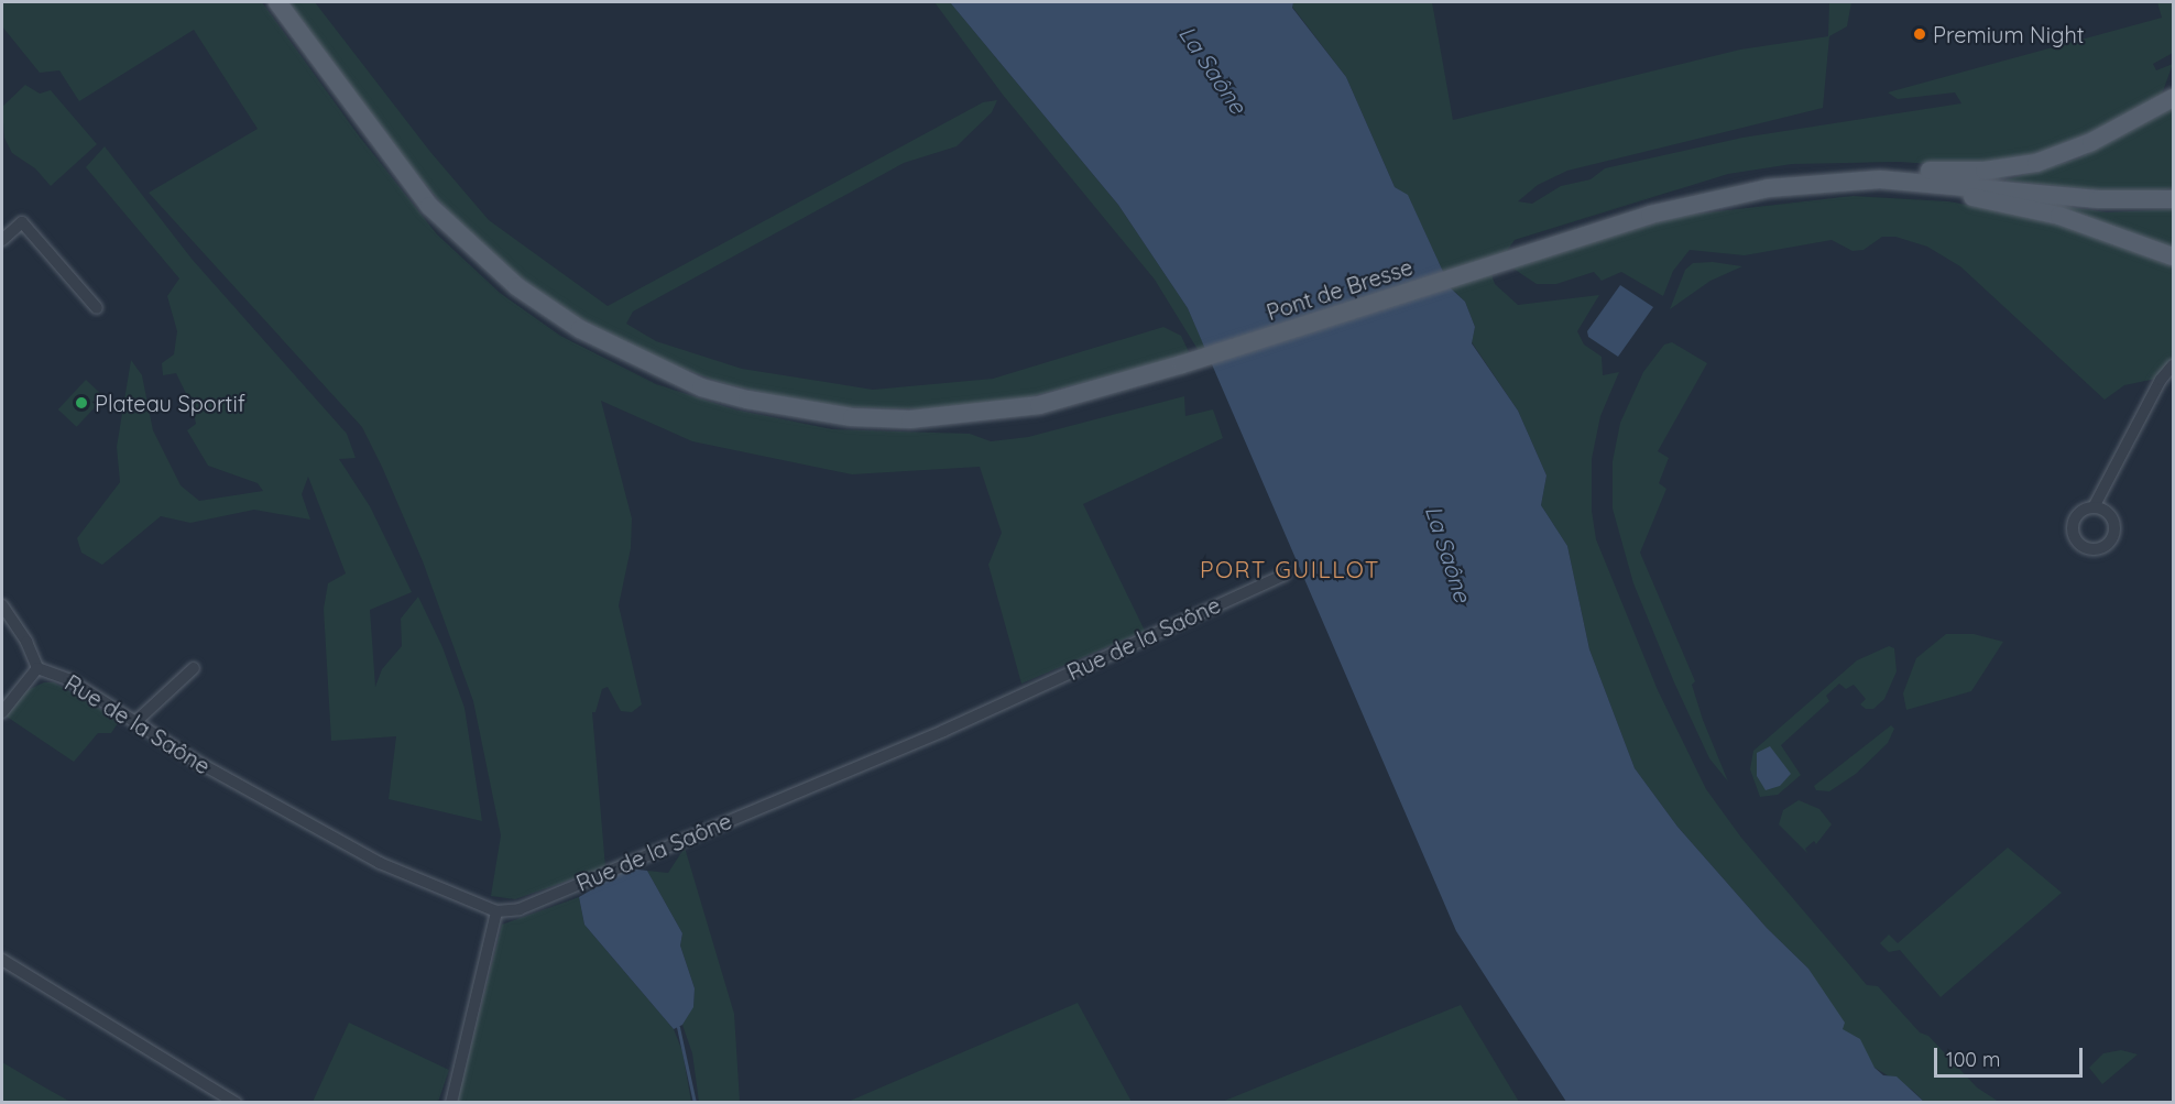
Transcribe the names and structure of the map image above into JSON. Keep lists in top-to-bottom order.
{
  "streets": {
    "main road": ["Pont de Bresse"],
    "street": ["Rue de la Saône"]
  },
  "districts": ["PORT GUILLOT"],
  "water": ["La Saône"],
  "places": ["Premium Night", "Plateau Sportif"],
  "scale_bar": "100 m"
}
